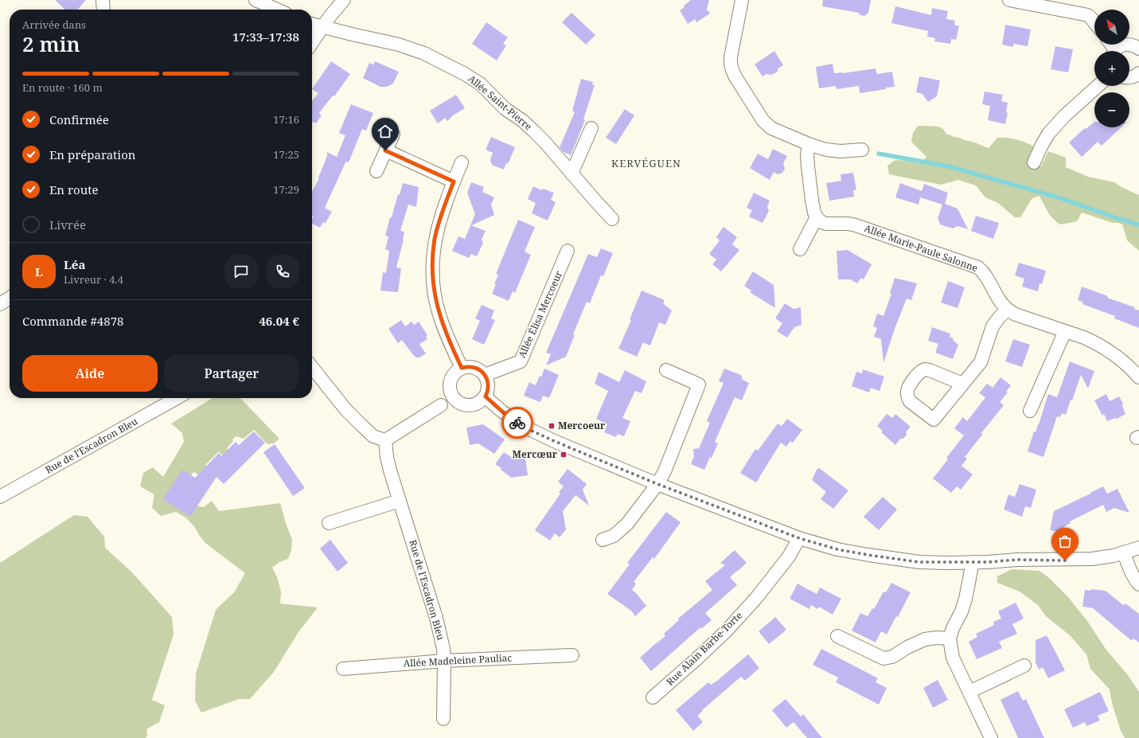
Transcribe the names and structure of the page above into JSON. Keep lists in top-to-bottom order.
{
  "streets": {
    "street": [
      "Allée Saint-Pierre",
      "Allée Marie-Paule Salonne",
      "Allée Élisa Mercoeur",
      "Rue de l'Escadron Bleu",
      "Rue Alain Barbe-Torte",
      "Allée Madeleine Pauliac"
    ]
  },
  "crossings": [
    ["Rue de l'Escadron Bleu", "Allée Madeleine Pauliac"]
  ],
  "districts": ["KERVÉGUEN"],
  "places": {
    "transit": ["Mercoeur", "Mercœur"]
  },
  "north": "top left",
  "page": {
    "map_buttons": ["+", "−"],
    "heading": ["2 min", "Arrivée dans", "17:33–17:38"],
    "panel": [
      "Léa",
      "Livreur · 4.4",
      "Commande #4878",
      "46.04 €"
    ],
    "bar": "En route · 160 m",
    "list": [
      ["Confirmée", "17:16"],
      ["En préparation", "17:25"],
      ["En route", "17:29"],
      "Livrée"
    ],
    "round": "L",
    "buttons": ["Aide", "Partager"]
  }
}
